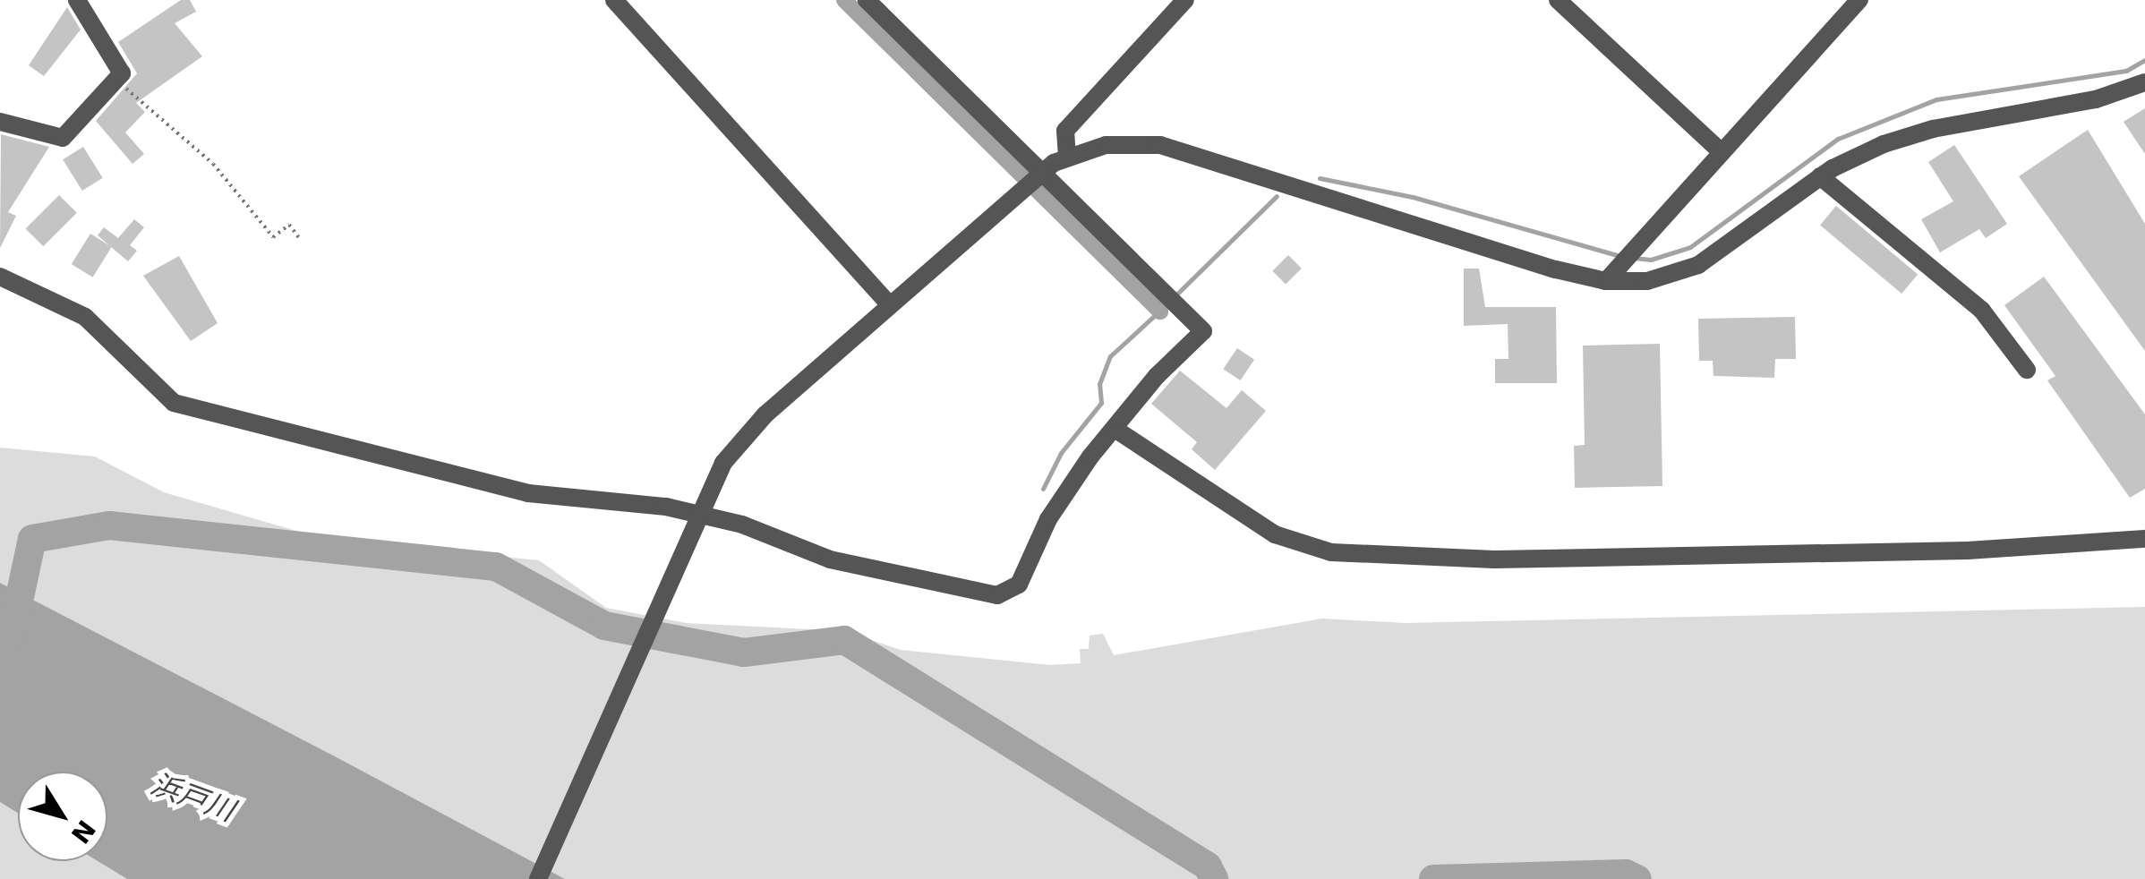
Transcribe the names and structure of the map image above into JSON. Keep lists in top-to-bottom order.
{
  "water": ["浜戸川"],
  "north": "bottom right"
}
